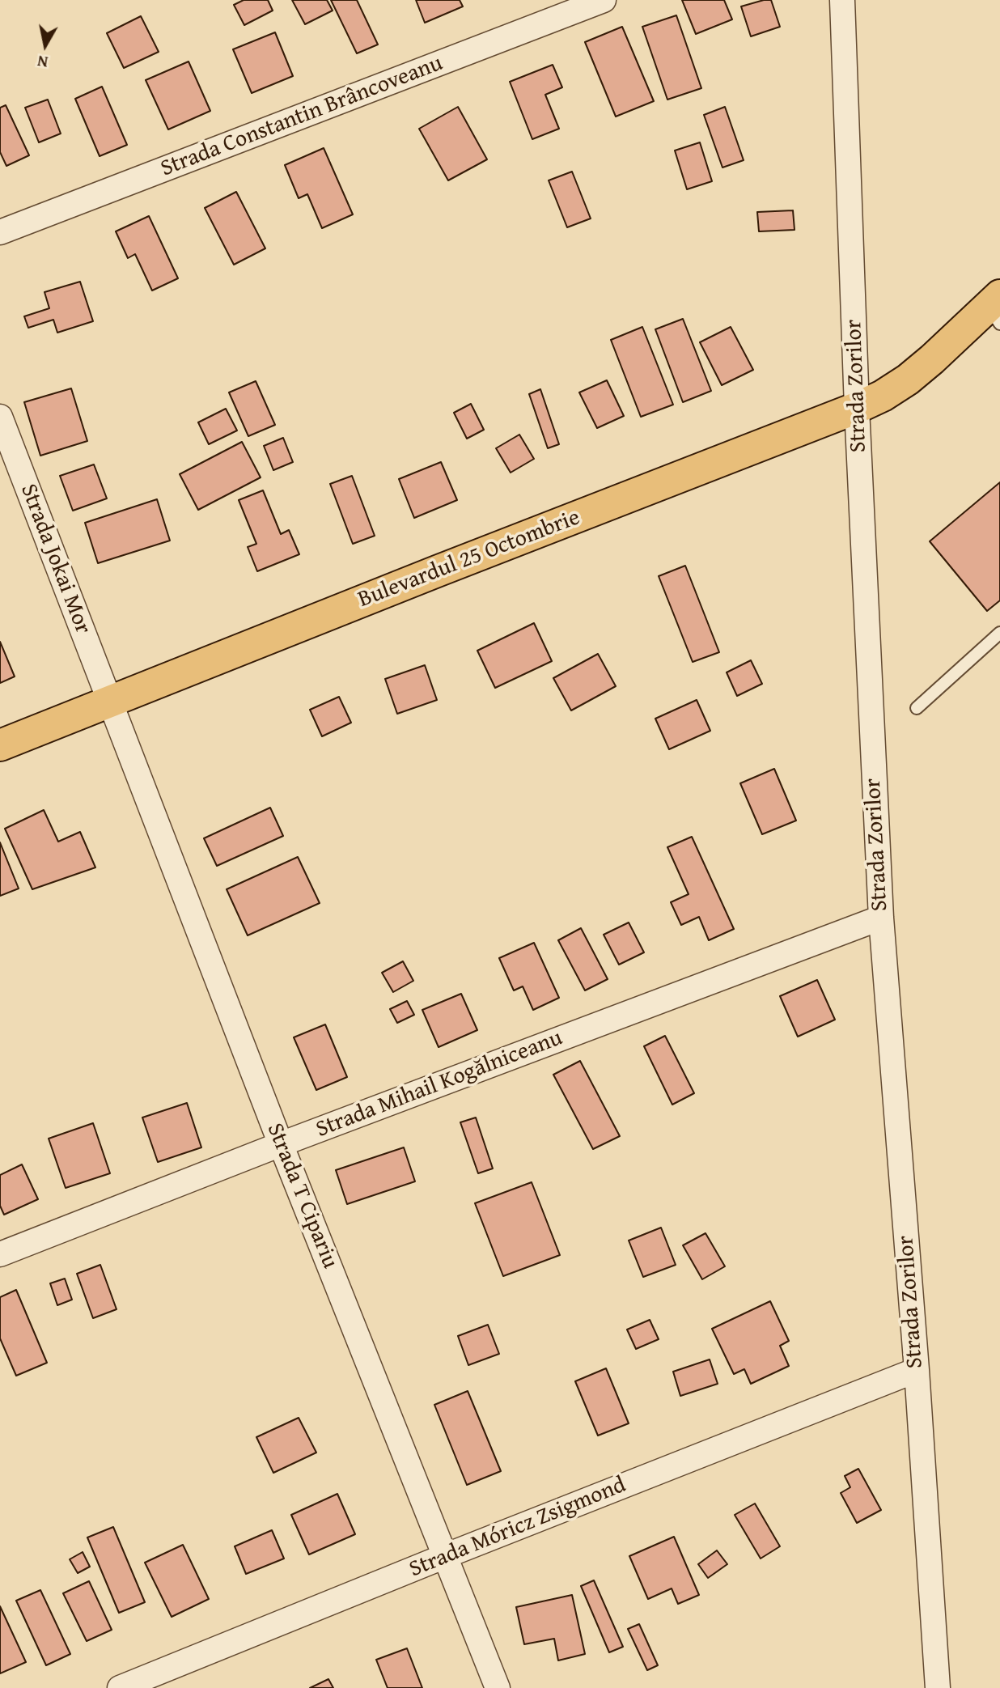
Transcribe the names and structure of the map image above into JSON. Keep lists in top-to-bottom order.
{
  "streets": {
    "main road": ["Bulevardul 25 Octombrie"],
    "street": [
      "Strada Constantin Brâncoveanu",
      "Strada Zorilor",
      "Strada Jokai Mor",
      "Strada Mihail Kogălniceanu",
      "Strada T Cipariu",
      "Strada Móricz Zsigmond"
    ]
  },
  "crossings": [
    ["Strada Zorilor", "Bulevardul 25 Octombrie"],
    ["Strada Zorilor", "Strada Mihail Kogălniceanu"],
    ["Strada Zorilor", "Strada Móricz Zsigmond"],
    ["Strada Jokai Mor", "Bulevardul 25 Octombrie"],
    ["Strada Jokai Mor", "Strada T Cipariu"],
    ["Bulevardul 25 Octombrie", "Strada T Cipariu"],
    ["Strada Mihail Kogălniceanu", "Strada T Cipariu"],
    ["Strada T Cipariu", "Strada Móricz Zsigmond"]
  ],
  "north": "bottom"
}
